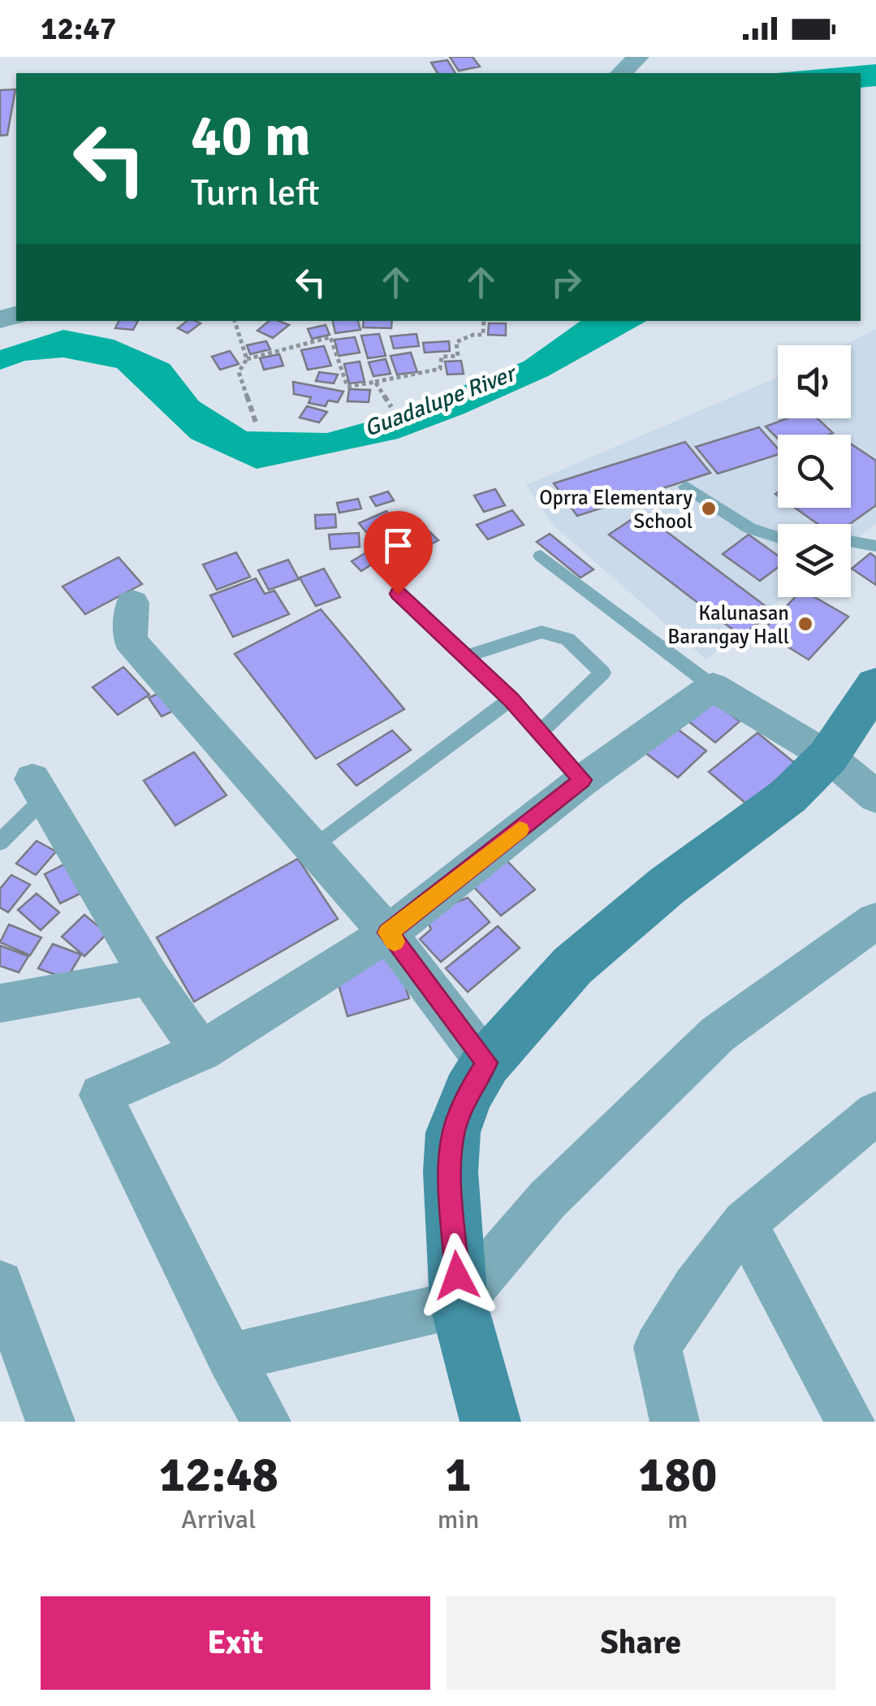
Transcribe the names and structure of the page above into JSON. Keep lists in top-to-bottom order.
{
  "water": ["Guadalupe River"],
  "places": ["Oprra Elementary School", "Kalunasan Barangay Hall"],
  "page": {
    "status": "12:47",
    "turn": ["40 m", "Turn left"],
    "eta": [
      "12:48",
      "Arrival",
      "1",
      "min",
      "180",
      "m"
    ],
    "buttons": ["Exit", "Share"]
  }
}
